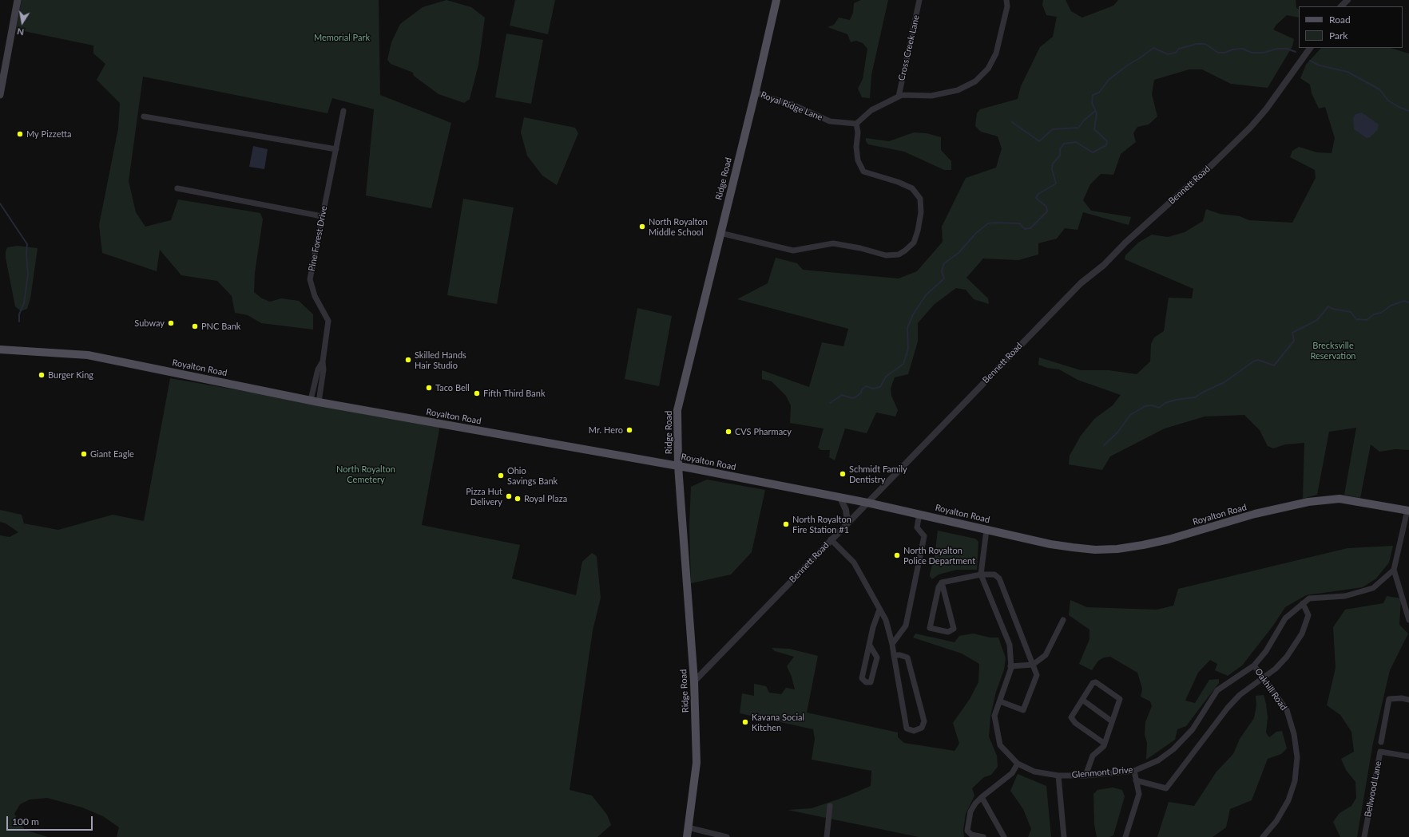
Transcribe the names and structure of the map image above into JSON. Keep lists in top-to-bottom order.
{
  "streets": {
    "main road": ["Ridge Road", "Royalton Road"],
    "street": [
      "Cross Creek Lane",
      "Royal Ridge Lane",
      "Bennett Road",
      "Pine Forest Drive",
      "Oakhill Road",
      "Glenmont Drive",
      "Bellwood Lane"
    ]
  },
  "crossings": [
    ["Royal Ridge Lane", "Ridge Road"],
    ["Ridge Road", "Bennett Road"],
    ["Ridge Road", "Royalton Road"],
    ["Bennett Road", "Royalton Road"],
    ["Pine Forest Drive", "Royalton Road"],
    ["Royalton Road", "Glenmont Drive"],
    ["Oakhill Road", "Glenmont Drive"]
  ],
  "parks": ["Memorial Park", "Brecksville Reservation", "North Royalton Cemetery"],
  "places": [
    "My Pizzetta",
    "North Royalton Middle School",
    "Subway",
    "PNC Bank",
    "Skilled Hands Hair Studio",
    "Burger King",
    "Taco Bell",
    "Fifth Third Bank",
    "Mr. Hero",
    "CVS Pharmacy",
    "Giant Eagle",
    "Schmidt Family Dentistry",
    "Ohio Savings Bank",
    "Pizza Hut Delivery",
    "Royal Plaza",
    "North Royalton Fire Station #1",
    "North Royalton Police Department",
    "Kavana Social Kitchen"
  ],
  "legend": ["Road", "Park"],
  "scale_bar": "100 m",
  "north": "bottom"
}
